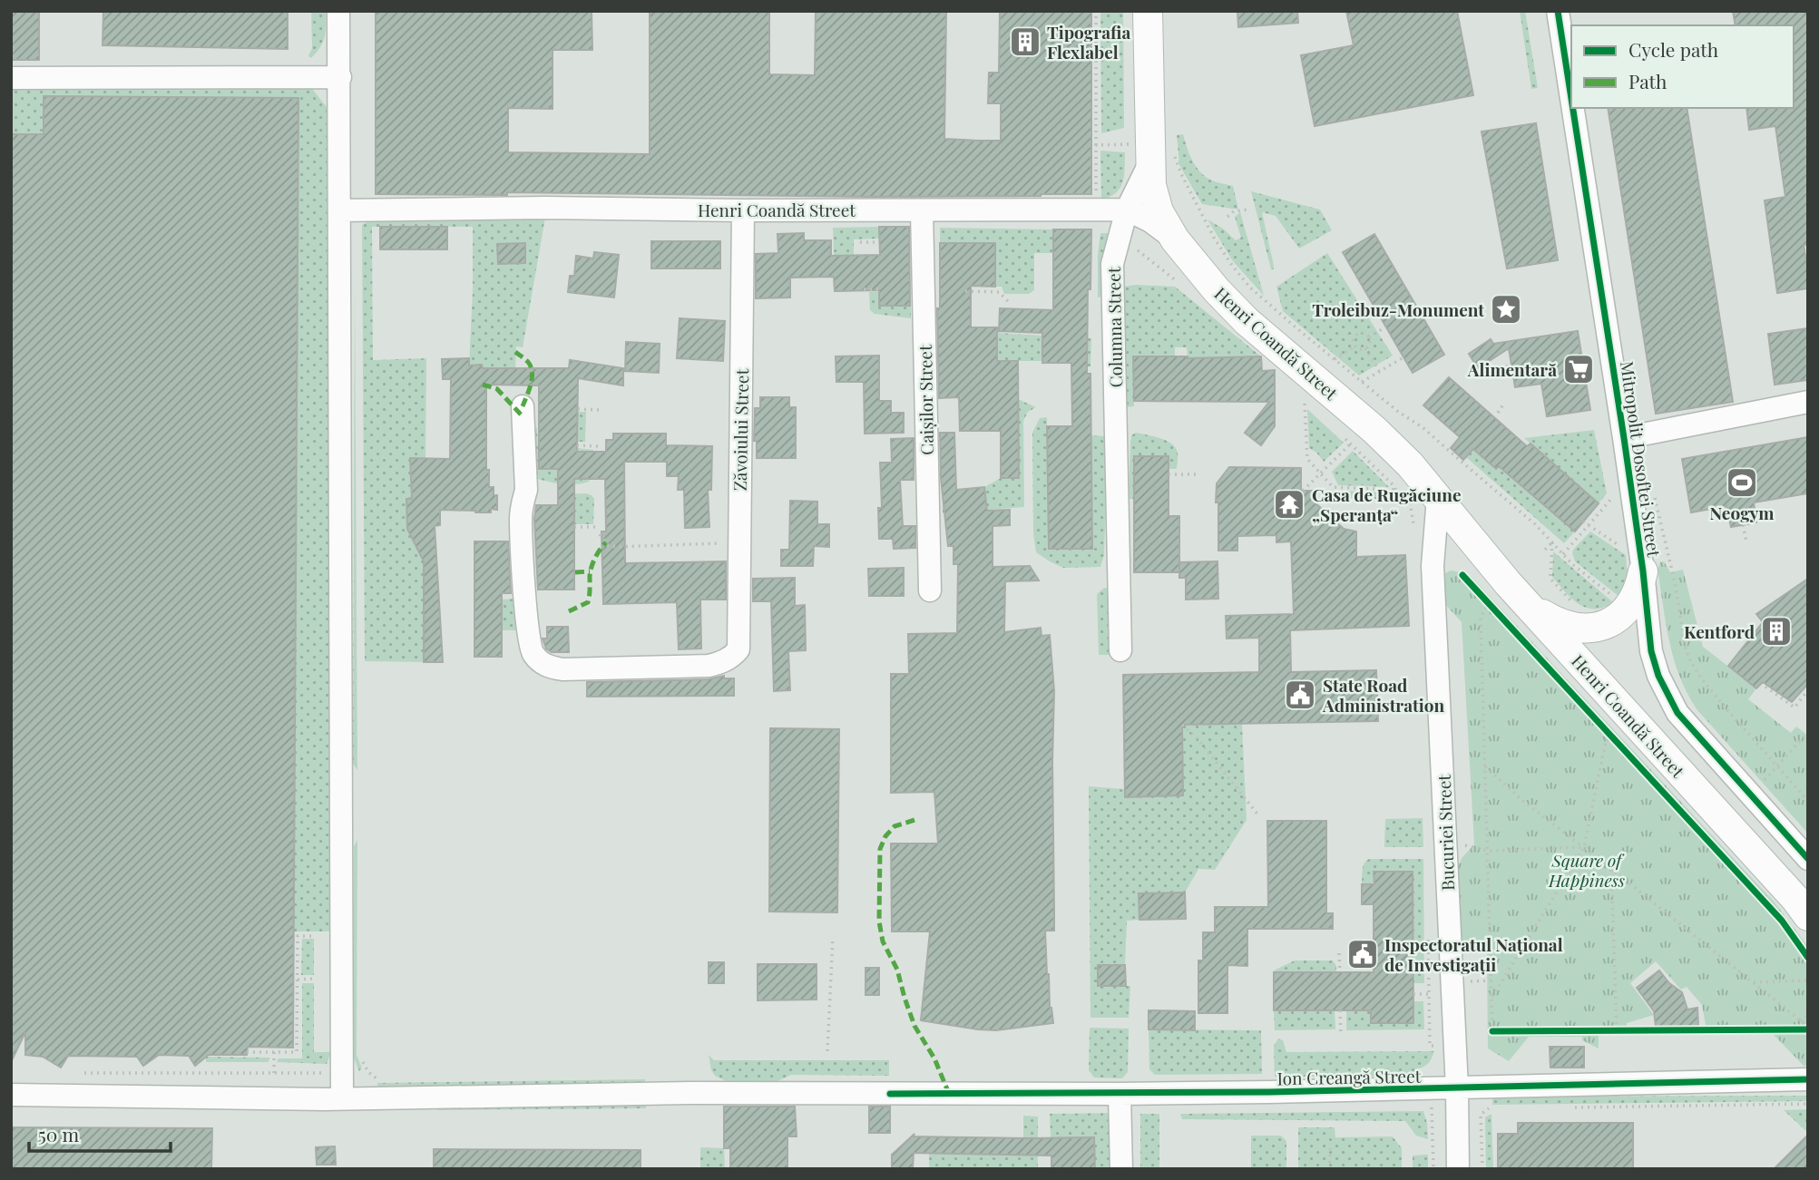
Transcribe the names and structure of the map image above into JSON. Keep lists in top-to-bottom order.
{
  "streets": {
    "main road": ["Henri Coandă Street", "Columna Street"],
    "street": [
      "Caișilor Street",
      "Zăvoiului Street",
      "Mitropolit Dosoftei Street",
      "Bucuriei Street",
      "Ion Creangă Street"
    ]
  },
  "crossings": [
    ["Henri Coandă Street", "Columna Street"],
    ["Henri Coandă Street", "Caișilor Street"],
    ["Henri Coandă Street", "Zăvoiului Street"],
    ["Henri Coandă Street", "Bucuriei Street"],
    ["Bucuriei Street", "Ion Creangă Street"]
  ],
  "parks": ["Square of Happiness"],
  "places": {
    "building": ["Tipografia Flexlabel", "Kentford"],
    "place": ["Troleibuz-Monument"],
    "supermarket": ["Alimentară"],
    "sports": ["Neogym"],
    "temple": ["Casa de Rugăciune „Speranța“"],
    "public building": ["State Road Administration", "Inspectoratul Național de Investigații"]
  },
  "legend": ["Cycle path", "Path"],
  "scale_bar": "50 m"
}
